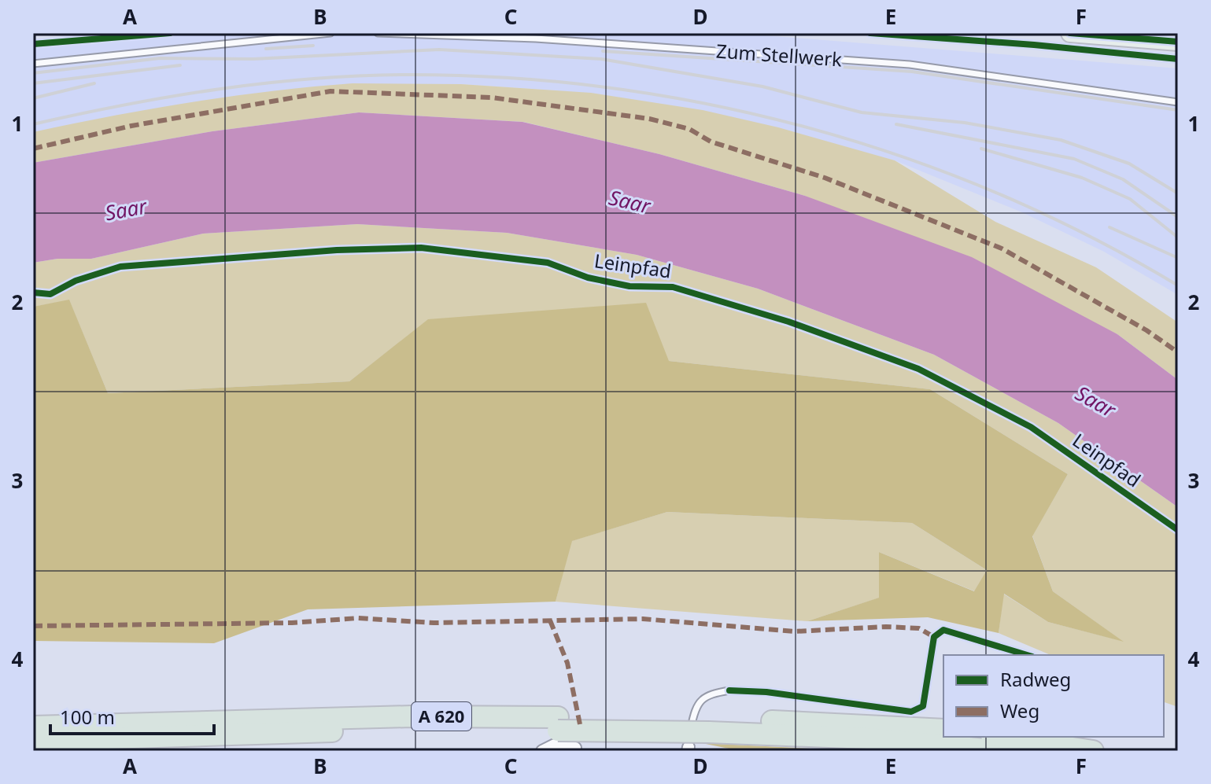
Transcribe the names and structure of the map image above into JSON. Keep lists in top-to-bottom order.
{
  "streets": {
    "highway": ["A 620"],
    "lane": ["Zum Stellwerk", "Leinpfad"]
  },
  "water": ["Saar"],
  "legend": ["Radweg", "Weg"],
  "scale_bar": "100 m",
  "grid": {
    "columns": [
      "A",
      "B",
      "C",
      "D",
      "E",
      "F"
    ],
    "rows": [
      "1",
      "2",
      "3",
      "4"
    ]
  }
}
